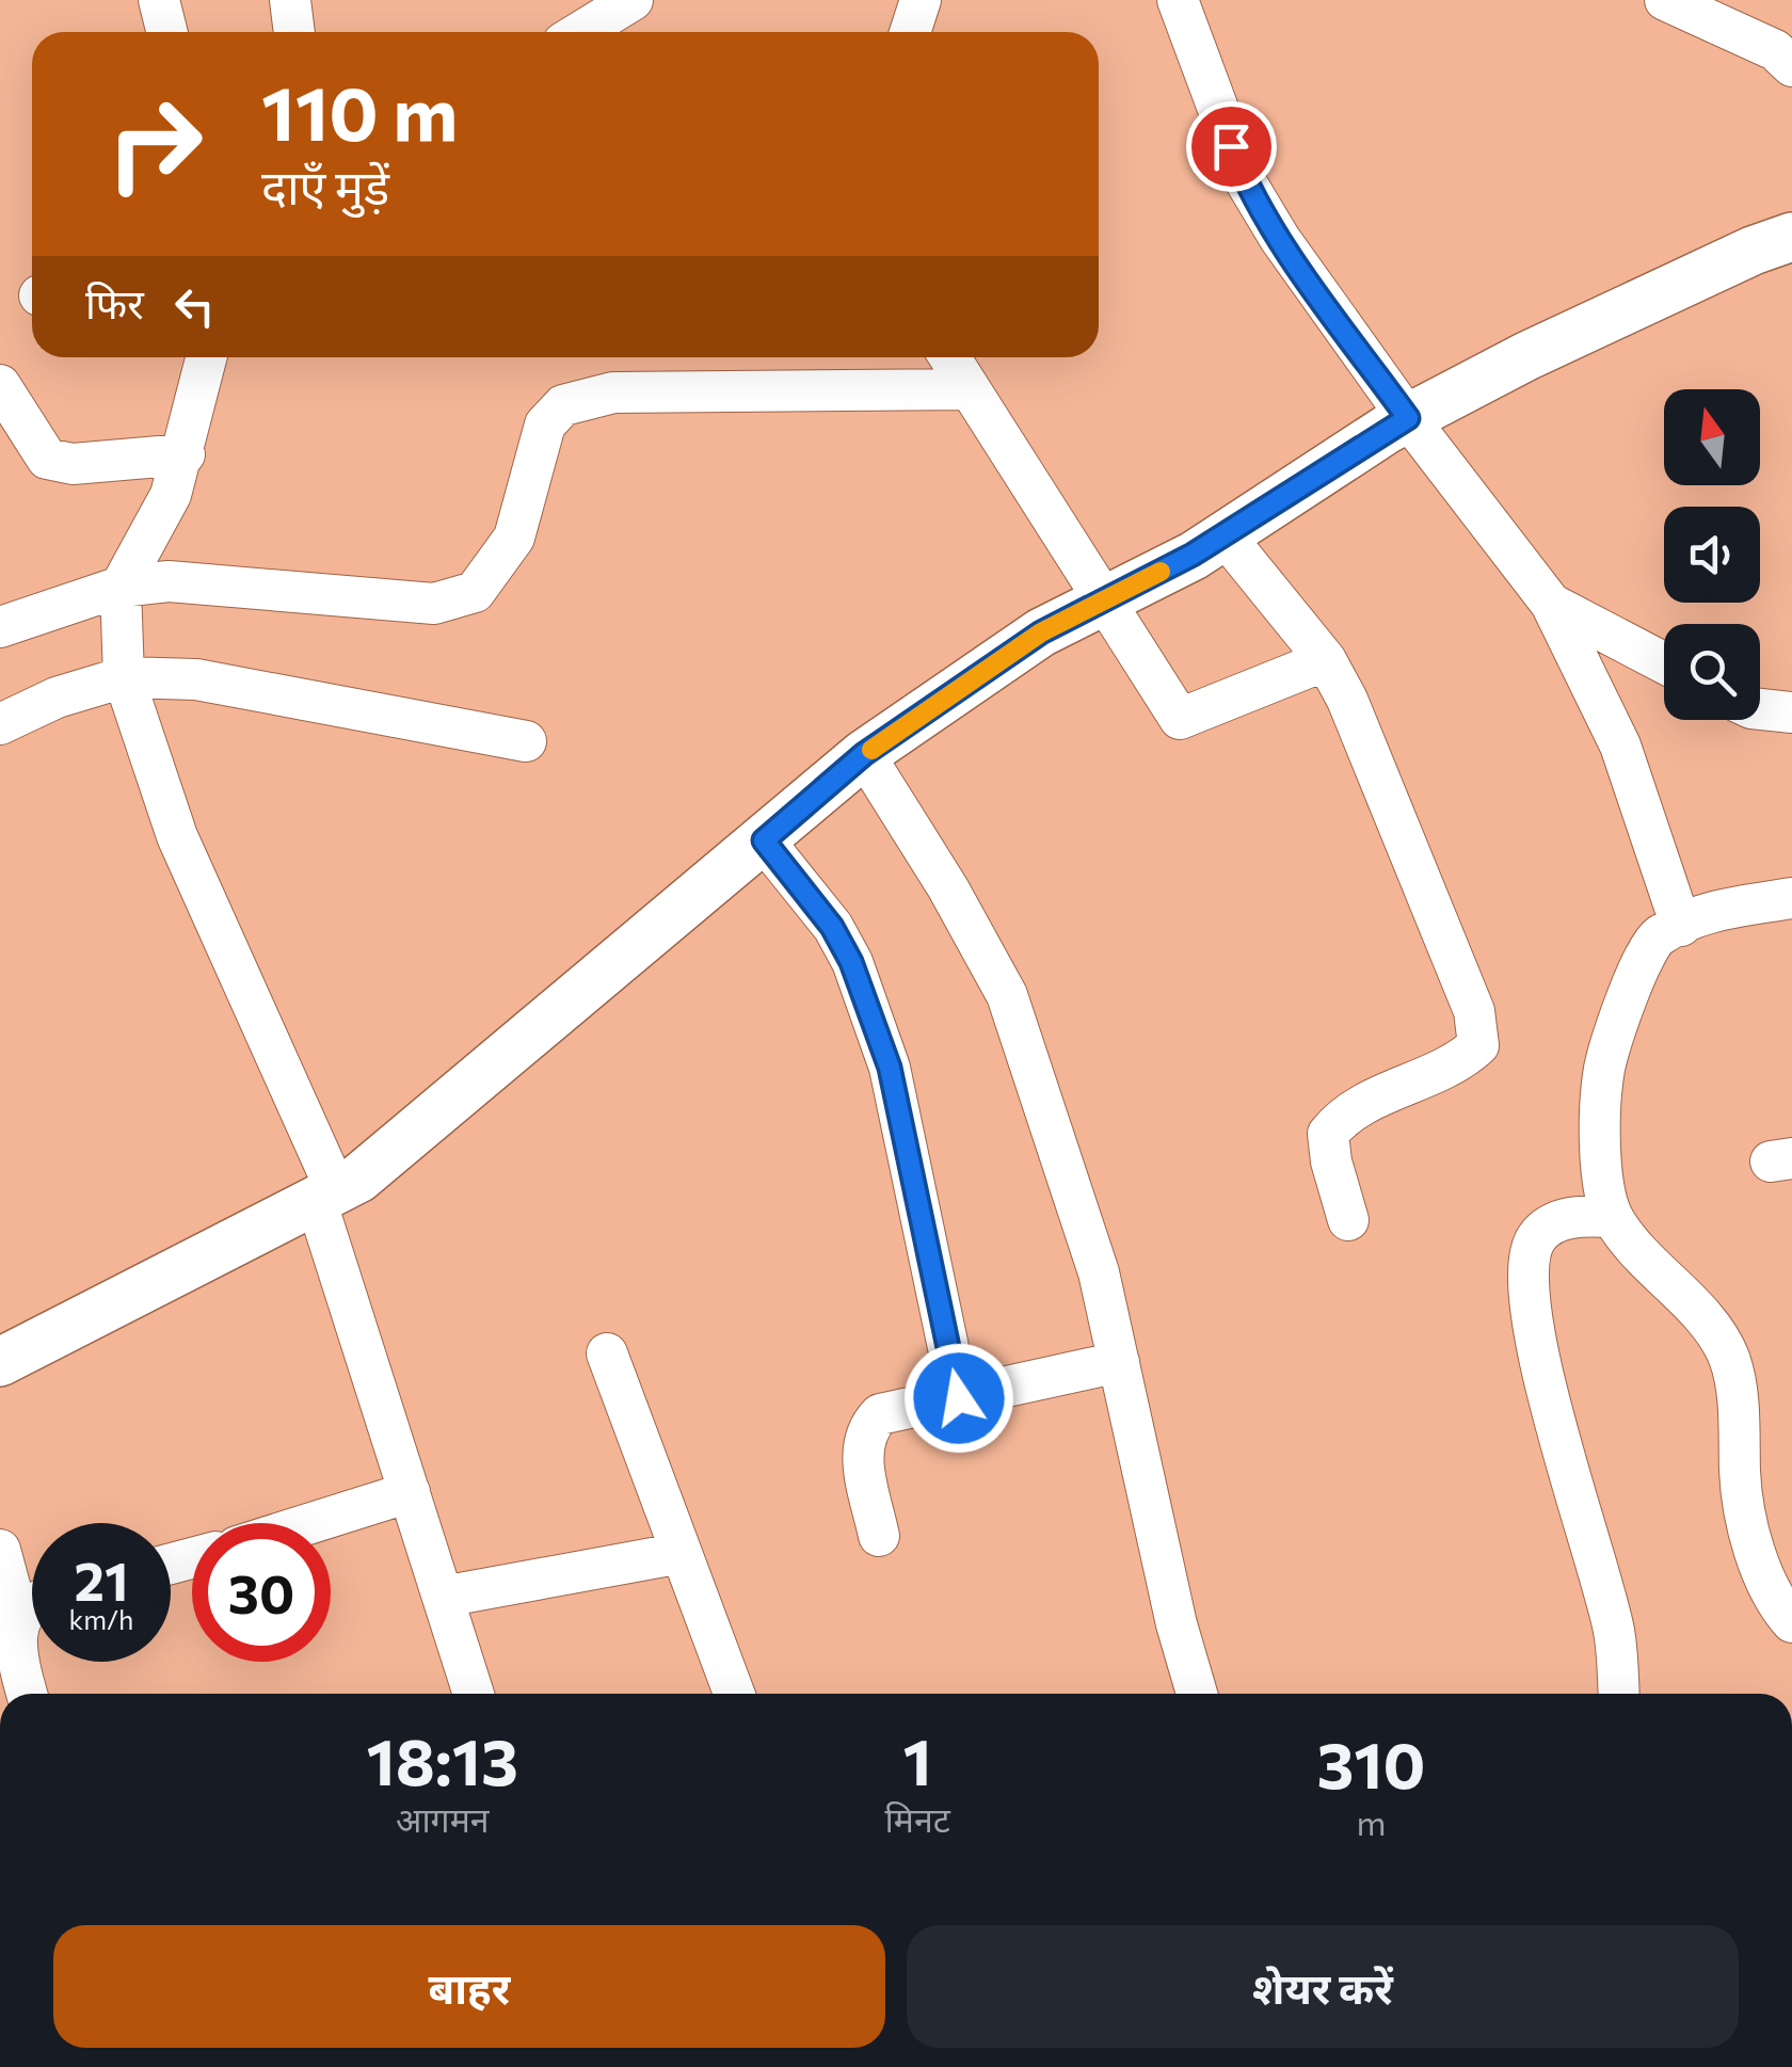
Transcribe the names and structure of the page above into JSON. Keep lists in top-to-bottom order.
{
  "north": "top",
  "page": {
    "turn": ["110 m", "दाएँ मुड़ें"],
    "then": "फिर",
    "speed": "21 km/h",
    "limit": "30",
    "eta": [
      "18:13",
      "आगमन",
      "1",
      "मिनट",
      "310",
      "m"
    ],
    "buttons": ["बाहर", "शेयर करें"]
  }
}
